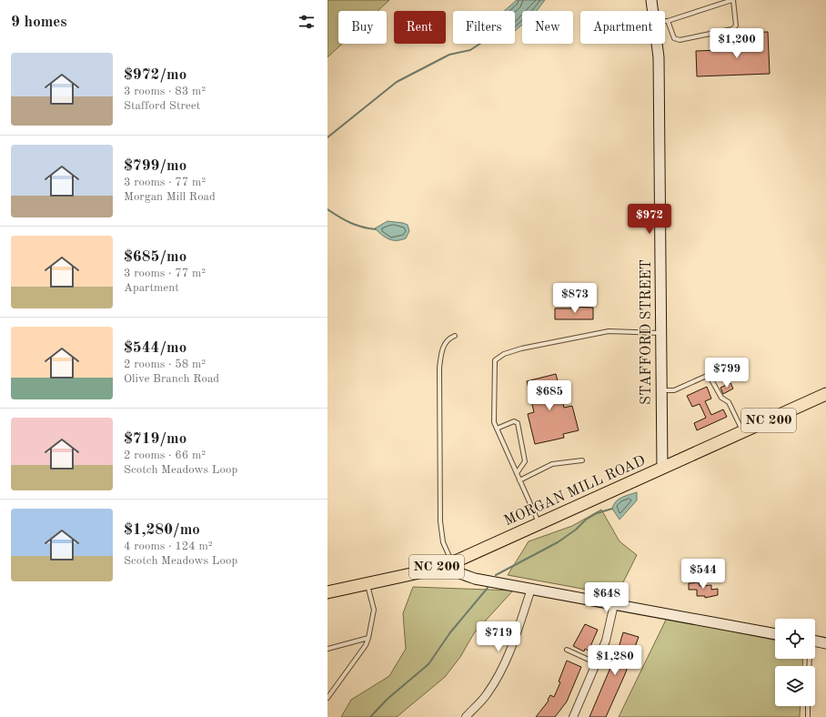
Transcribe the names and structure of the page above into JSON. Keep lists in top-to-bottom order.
{
  "streets": {
    "main road": ["NC 200", "MORGAN MILL ROAD"],
    "street": ["STAFFORD STREET"]
  },
  "crossings": [
    ["STAFFORD STREET", "MORGAN MILL ROAD"]
  ],
  "page": {
    "heading": "9 homes",
    "chip": [
      "Buy",
      "Rent",
      "Filters",
      "New",
      "Apartment"
    ],
    "price": [
      "$1,200",
      "$972",
      "$873",
      "$799",
      "$685",
      "$544",
      "$648",
      "$719",
      "$1,280"
    ],
    "list": [
      {
        "name": "$972/mo",
        "note": "3 rooms · 83 m² · Stafford Street"
      },
      {
        "name": "$799/mo",
        "note": "3 rooms · 77 m² · Morgan Mill Road"
      },
      {
        "name": "$685/mo",
        "note": "3 rooms · 77 m² · Apartment"
      },
      {
        "name": "$544/mo",
        "note": "2 rooms · 58 m² · Olive Branch Road"
      },
      {
        "name": "$719/mo",
        "note": "2 rooms · 66 m² · Scotch Meadows Loop"
      },
      {
        "name": "$1,280/mo",
        "note": "4 rooms · 124 m² · Scotch Meadows Loop"
      }
    ]
  }
}
